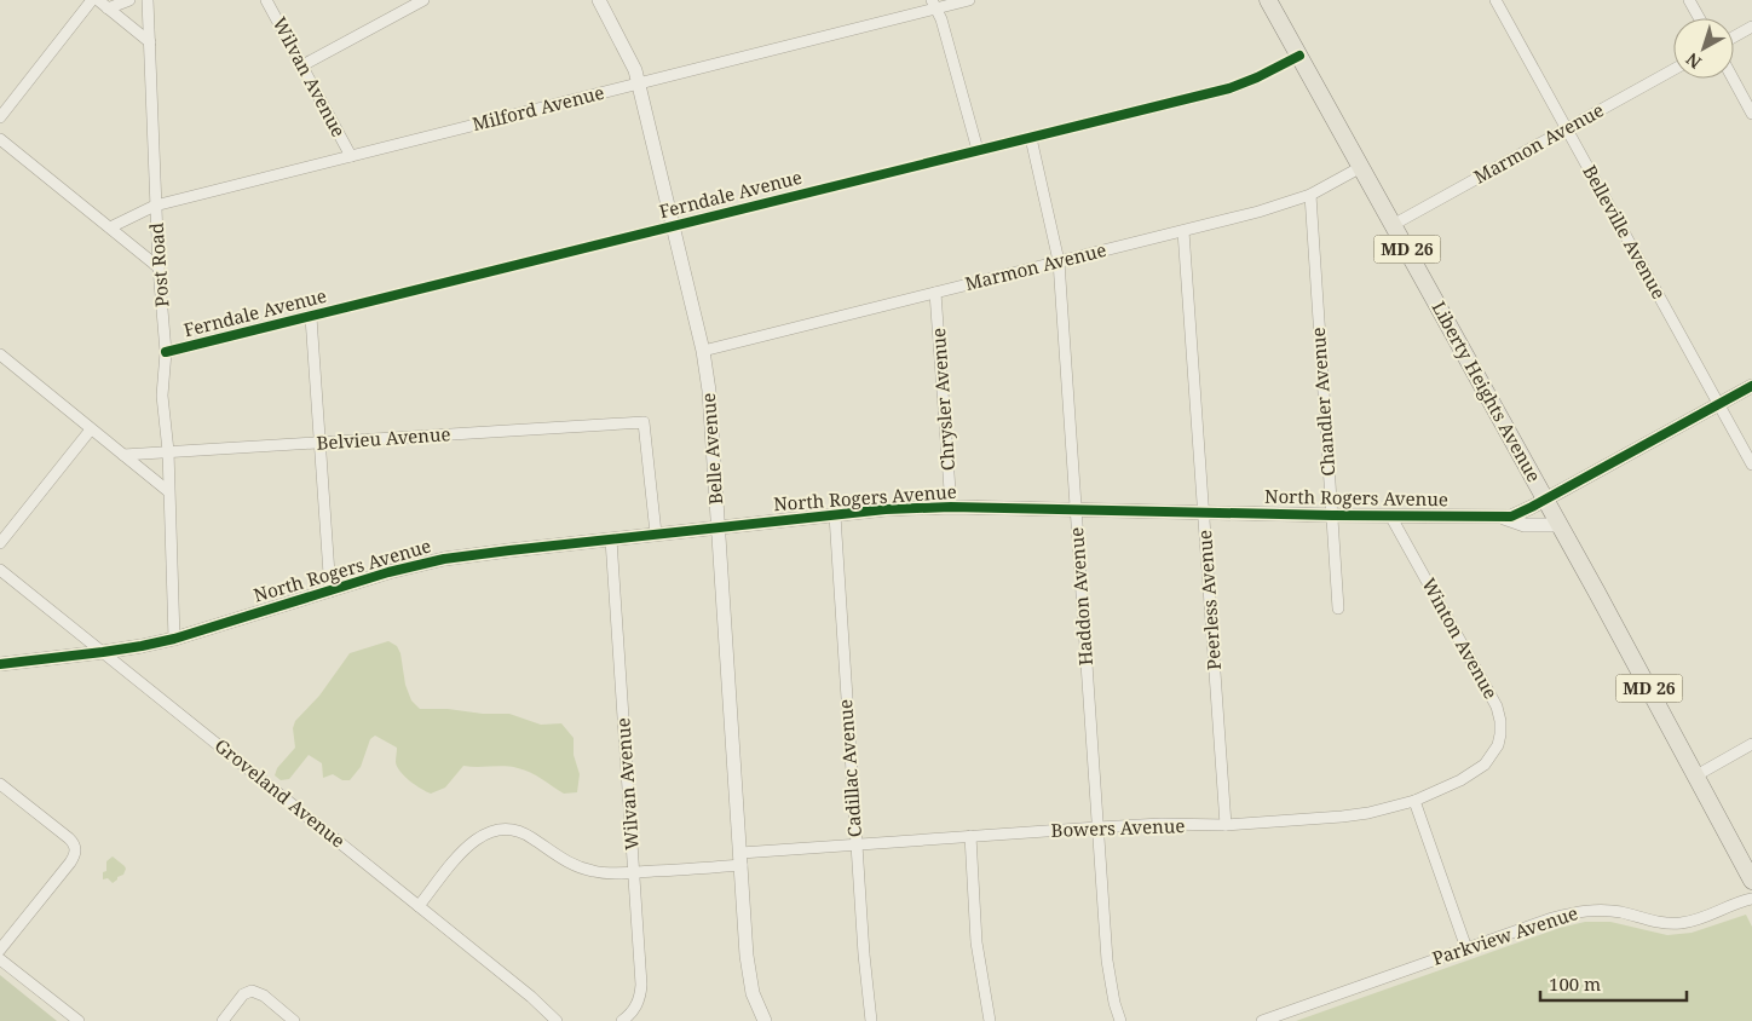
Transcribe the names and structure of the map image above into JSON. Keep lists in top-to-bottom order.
{
  "streets": {
    "main road": ["MD 26", "Liberty Heights Avenue"],
    "street": [
      "Wilvan Avenue",
      "Milford Avenue",
      "Marmon Avenue",
      "Ferndale Avenue",
      "Belleville Avenue",
      "Post Road",
      "Chrysler Avenue",
      "Chandler Avenue",
      "Belvieu Avenue",
      "Belle Avenue",
      "North Rogers Avenue",
      "Haddon Avenue",
      "Peerless Avenue",
      "Winton Avenue",
      "Cadillac Avenue",
      "Groveland Avenue",
      "Bowers Avenue",
      "Parkview Avenue"
    ]
  },
  "crossings": [
    ["Wilvan Avenue", "Milford Avenue"],
    ["Wilvan Avenue", "North Rogers Avenue"],
    ["Wilvan Avenue", "Bowers Avenue"],
    ["Milford Avenue", "Post Road"],
    ["Milford Avenue", "Belle Avenue"],
    ["Marmon Avenue", "Belleville Avenue"],
    ["Marmon Avenue", "Liberty Heights Avenue"],
    ["Marmon Avenue", "Chrysler Avenue"],
    ["Marmon Avenue", "Chandler Avenue"],
    ["Marmon Avenue", "Belle Avenue"],
    ["Marmon Avenue", "Haddon Avenue"],
    ["Marmon Avenue", "Peerless Avenue"],
    ["Ferndale Avenue", "Post Road"],
    ["Ferndale Avenue", "Liberty Heights Avenue"],
    ["Ferndale Avenue", "Belle Avenue"],
    ["Ferndale Avenue", "Haddon Avenue"],
    ["Belleville Avenue", "North Rogers Avenue"],
    ["Post Road", "Belvieu Avenue"],
    ["Post Road", "North Rogers Avenue"],
    ["Liberty Heights Avenue", "North Rogers Avenue"],
    ["Chrysler Avenue", "North Rogers Avenue"],
    ["Chandler Avenue", "North Rogers Avenue"],
    ["Belvieu Avenue", "North Rogers Avenue"],
    ["Belle Avenue", "North Rogers Avenue"],
    ["Belle Avenue", "Bowers Avenue"],
    ["North Rogers Avenue", "Haddon Avenue"],
    ["North Rogers Avenue", "Peerless Avenue"],
    ["North Rogers Avenue", "Winton Avenue"],
    ["North Rogers Avenue", "Cadillac Avenue"],
    ["North Rogers Avenue", "Groveland Avenue"],
    ["Haddon Avenue", "Bowers Avenue"],
    ["Peerless Avenue", "Bowers Avenue"],
    ["Winton Avenue", "Bowers Avenue"],
    ["Cadillac Avenue", "Bowers Avenue"],
    ["Groveland Avenue", "Bowers Avenue"]
  ],
  "scale_bar": "100 m",
  "north": "bottom left"
}
